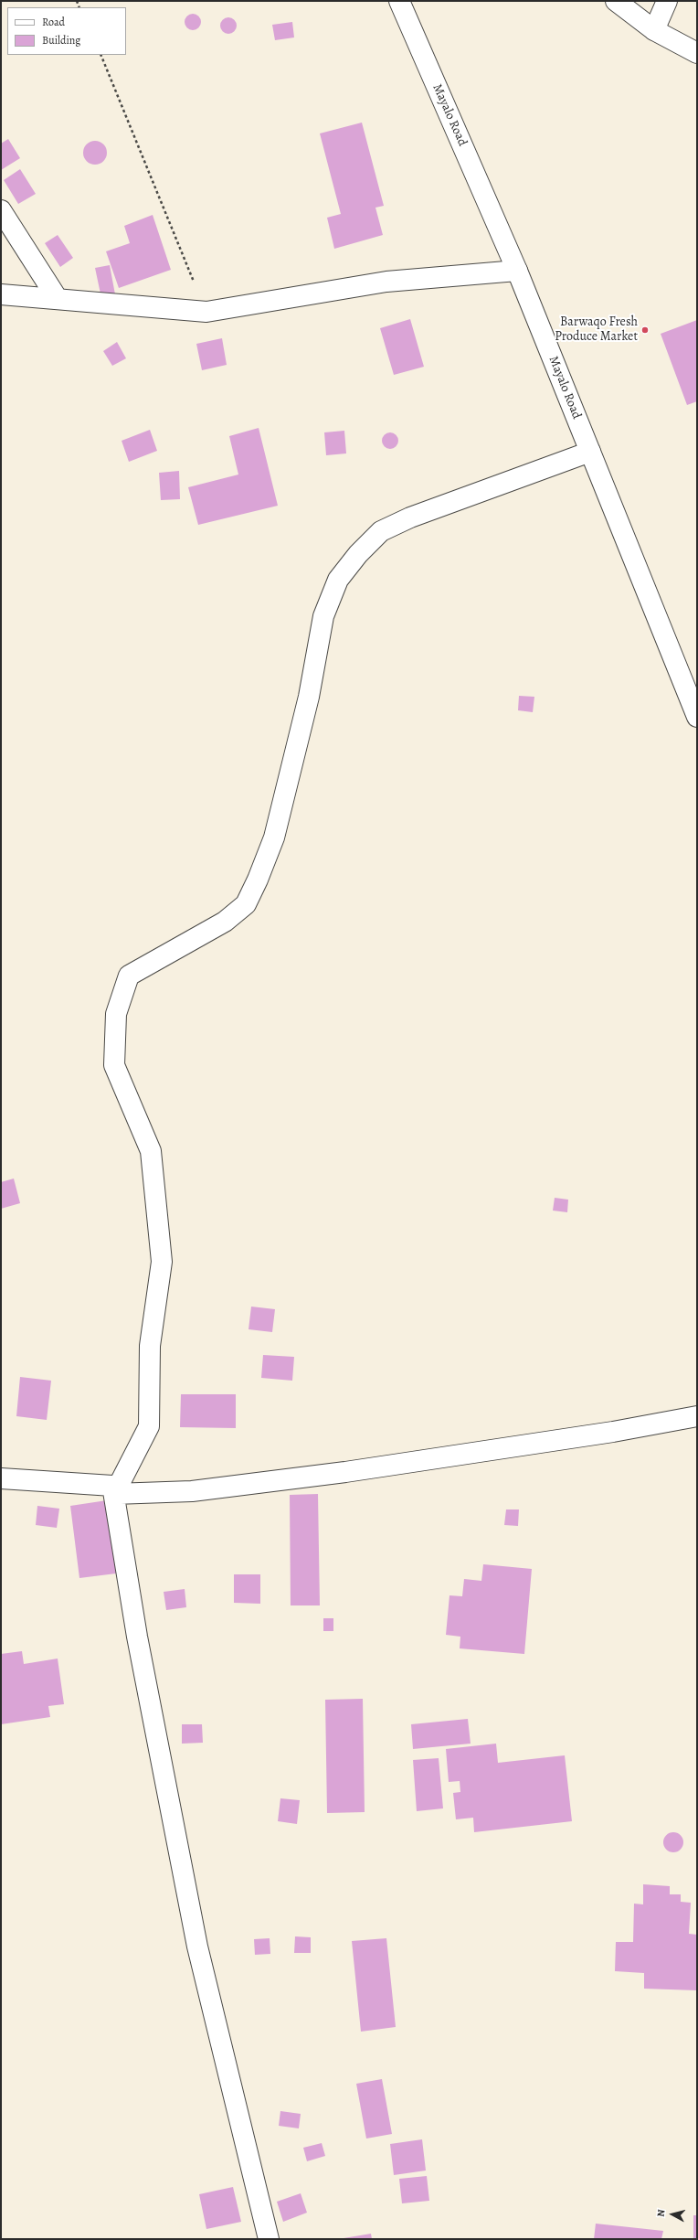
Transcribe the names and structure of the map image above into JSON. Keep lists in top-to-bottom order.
{
  "streets": {
    "street": ["Mayalo Road"]
  },
  "places": ["Barwaqo Fresh Produce Market"],
  "legend": ["Road", "Building"],
  "north": "left"
}
